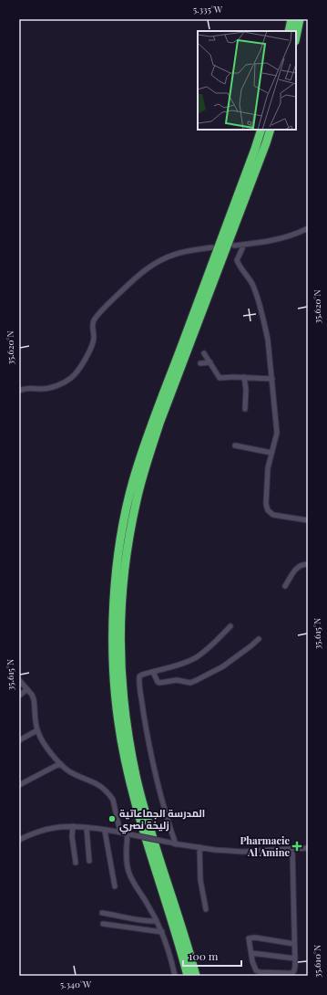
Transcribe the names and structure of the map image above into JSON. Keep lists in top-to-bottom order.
{
  "places": {
    "other": ["المدرسة الجماعاتية زليخة نصري"],
    "health": ["Pharmacie Al Amine"]
  },
  "scale_bar": "100 m",
  "coordinates": [
    "5.335°W",
    "35.620°N",
    "35.615°N",
    "35.610°N",
    "5.340°W"
  ]
}
